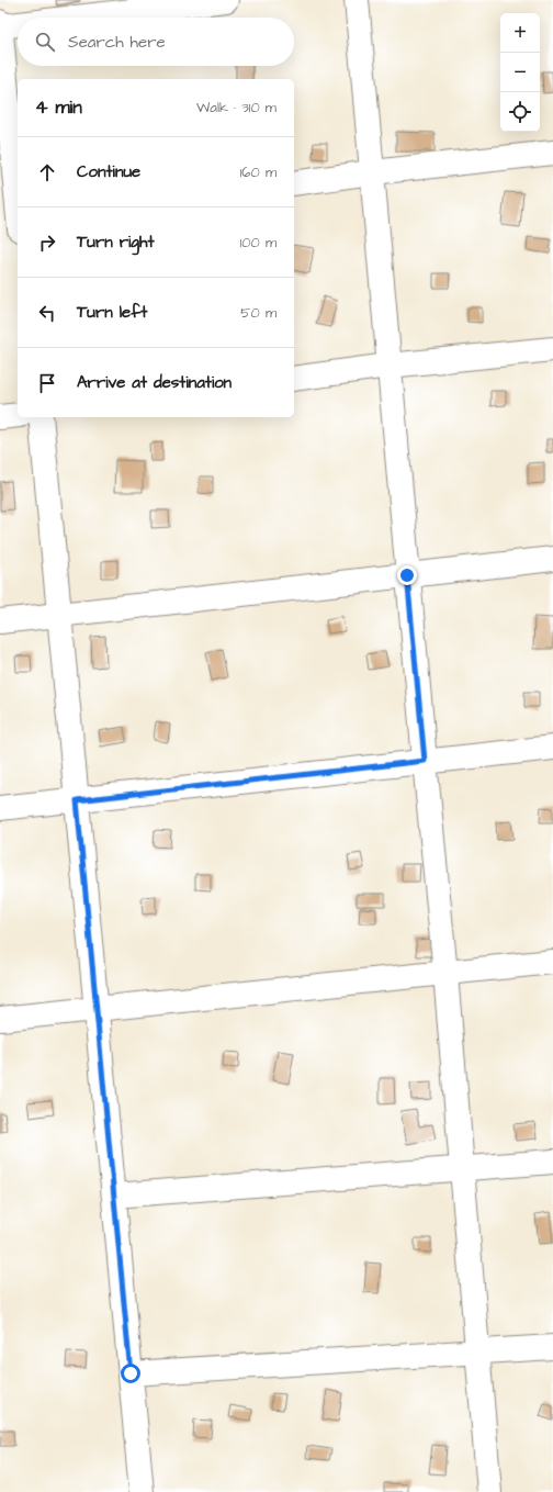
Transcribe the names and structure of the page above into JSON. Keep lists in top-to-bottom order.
{
  "page": {
    "map_buttons": ["+", "−"],
    "search": "Search here",
    "heading": ["4 min", "Walk · 310 m"],
    "list": [
      ["Continue", "160 m"],
      ["Turn right", "100 m"],
      ["Turn left", "50 m"],
      "Arrive at destination"
    ]
  }
}
